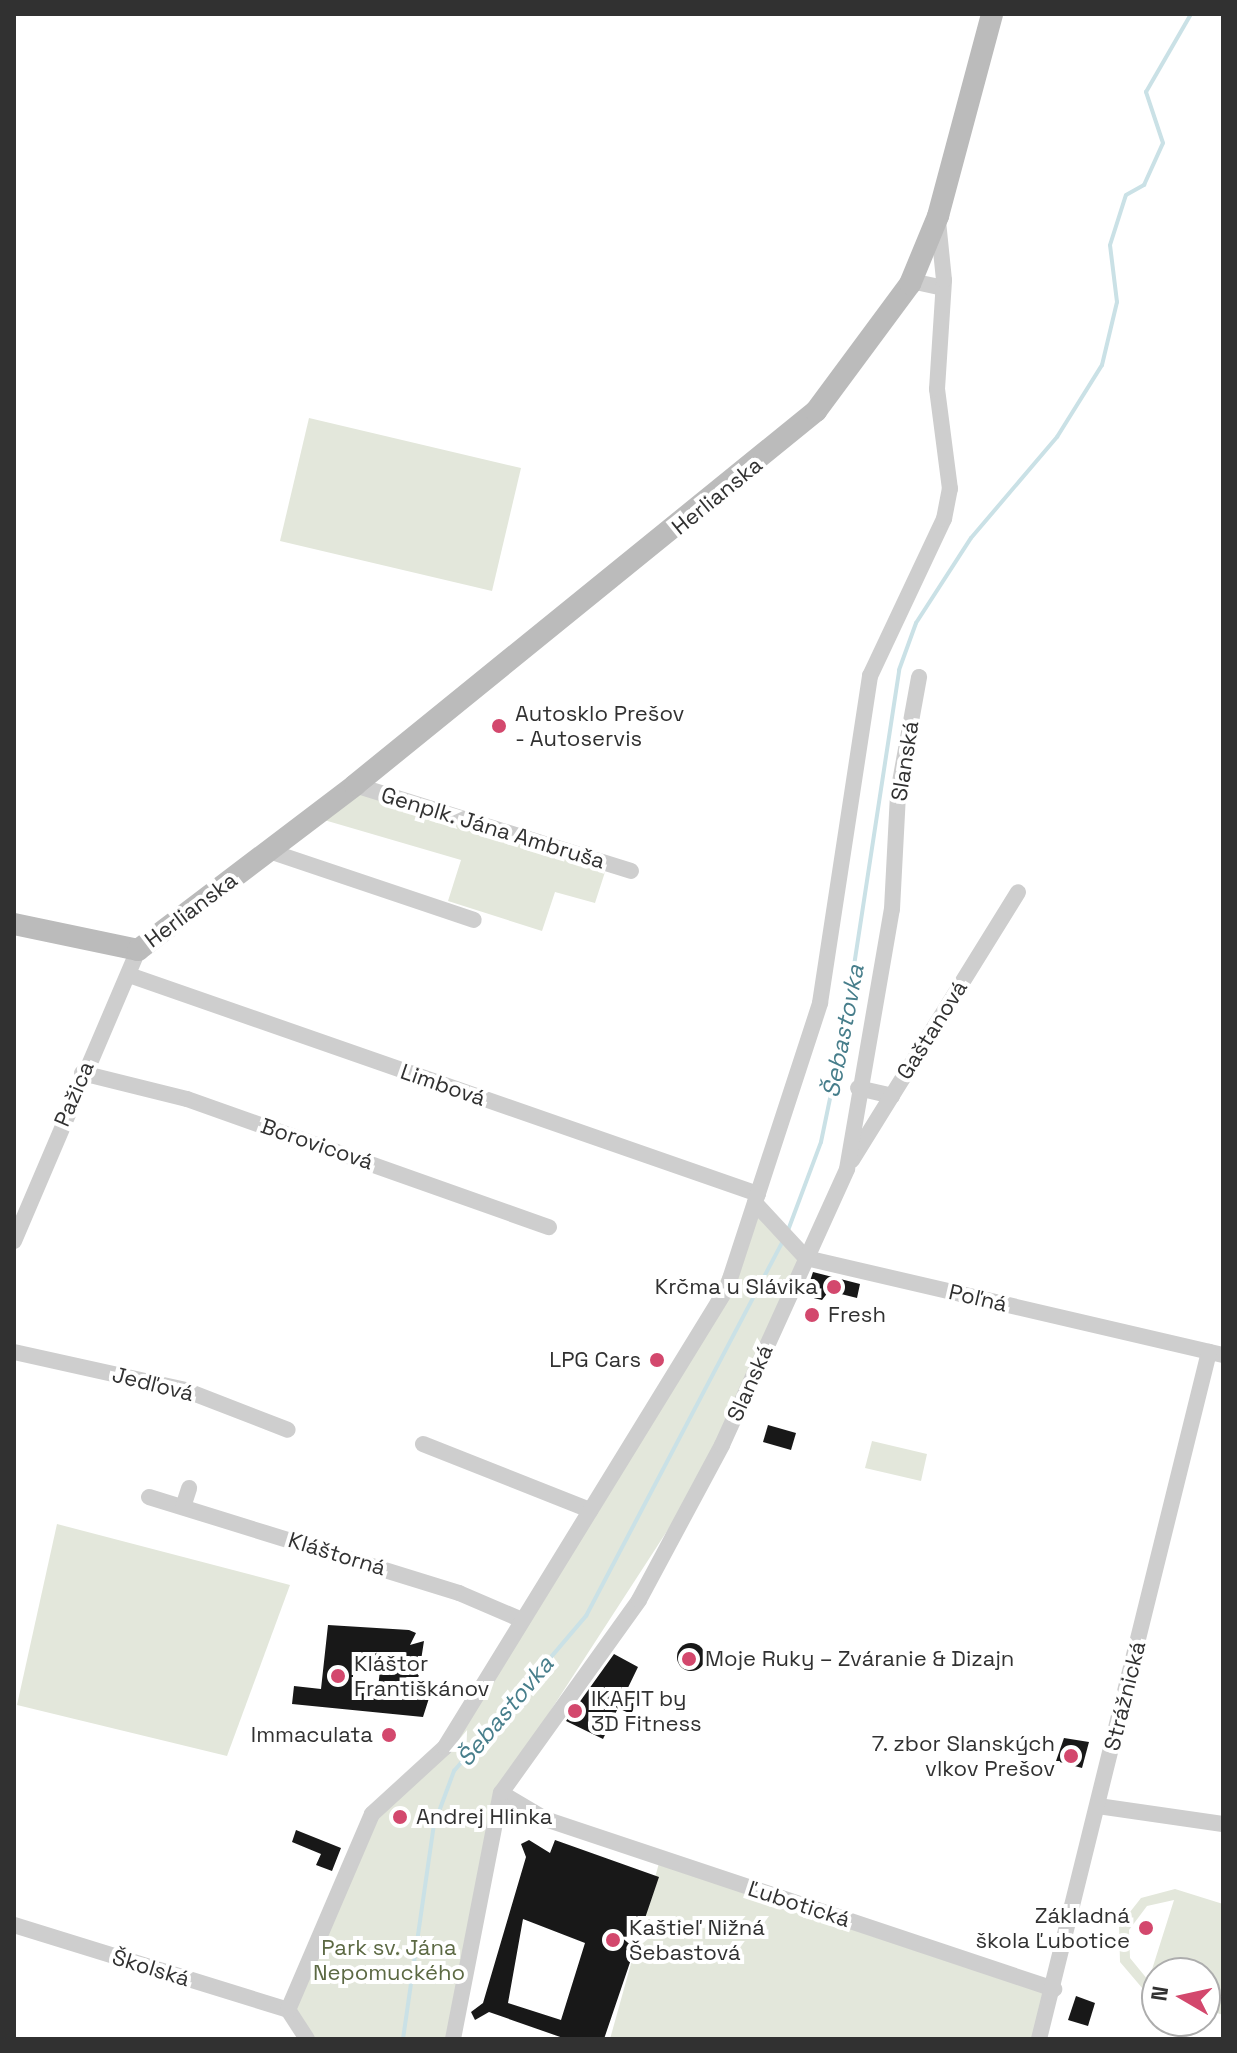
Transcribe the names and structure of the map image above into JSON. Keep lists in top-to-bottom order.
{
  "streets": {
    "street": [
      "Herlianska",
      "Slanská",
      "Genplk. Jána Ambruša",
      "Gaštanová",
      "Limbová",
      "Pažica",
      "Borovicová",
      "Poľná",
      "Jedľová",
      "Kláštorná",
      "Strážnická",
      "Ľubotická",
      "Školská"
    ]
  },
  "crossings": [
    ["Herlianska", "Genplk. Jána Ambruša"],
    ["Herlianska", "Pažica"],
    ["Slanská", "Gaštanová"],
    ["Slanská", "Poľná"],
    ["Slanská", "Ľubotická"],
    ["Limbová", "Pažica"],
    ["Limbová", "Poľná"],
    ["Pažica", "Borovicová"],
    ["Poľná", "Strážnická"],
    ["Strážnická", "Ľubotická"]
  ],
  "water": ["Šebastovka"],
  "parks": ["Park sv. Jána Nepomuckého"],
  "places": [
    "Autosklo Prešov - Autoservis",
    "Krčma u Slávika",
    "Fresh",
    "LPG Cars",
    "Moje Ruky – Zváranie & Dizajn",
    "Kláštor Františkánov",
    "IKAFIT by 3D Fitness",
    "Immaculata",
    "7. zbor Slanských vlkov Prešov",
    "Andrej Hlinka",
    "Základná škola Ľubotice",
    "Kaštieľ Nižná Šebastová"
  ],
  "north": "left"
}
